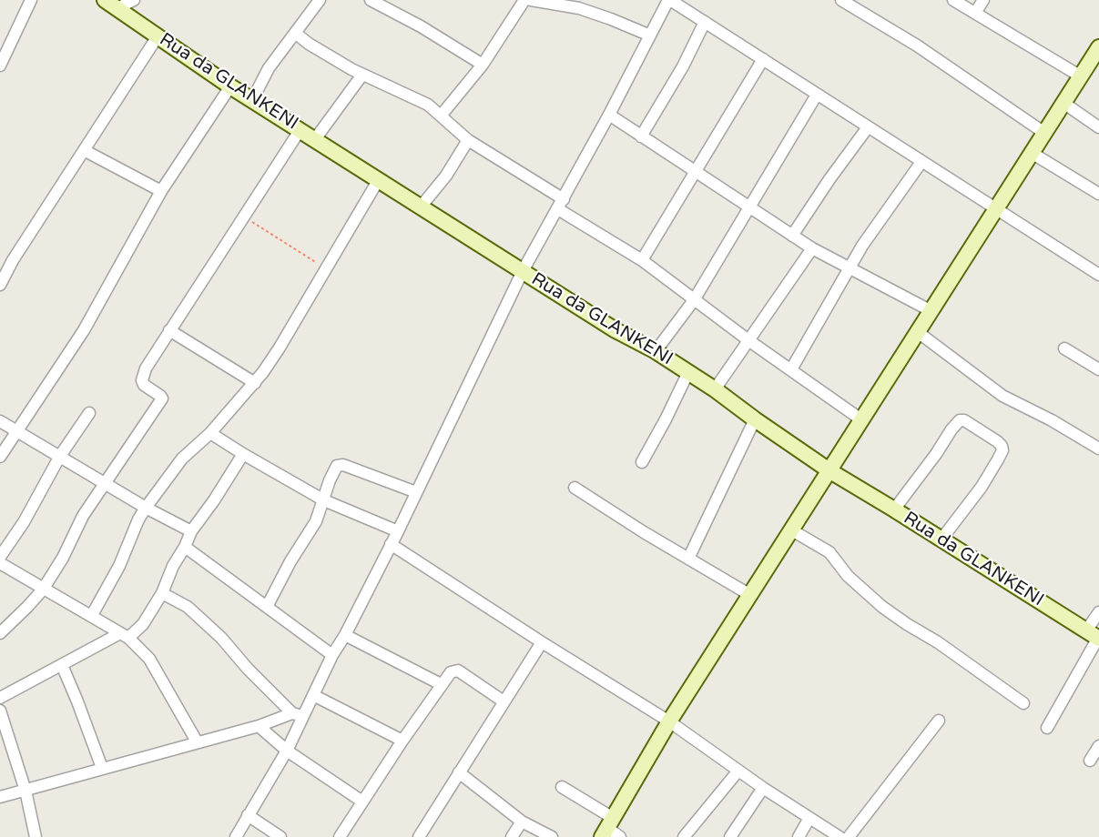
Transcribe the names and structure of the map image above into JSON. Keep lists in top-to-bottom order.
{
  "streets": {
    "street": ["Rua da GLANKENI"]
  }
}
